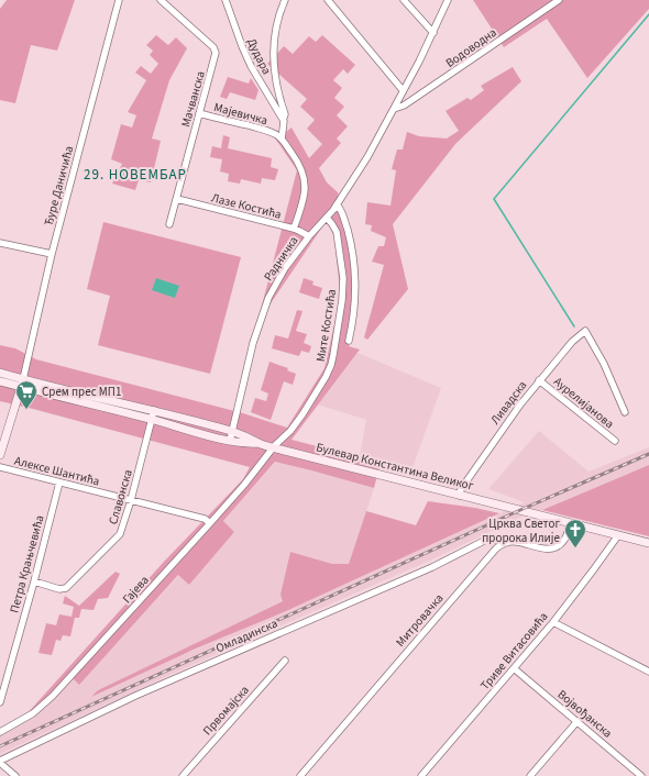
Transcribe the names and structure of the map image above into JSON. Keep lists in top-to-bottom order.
{
  "streets": {
    "main road": ["Булевар Константина Великог"],
    "street": [
      "Водоводна",
      "Дудара",
      "Мачванска",
      "Мајевичка",
      "Ђуре Даничића",
      "Лазе Костића",
      "Радничка",
      "Мите Костића",
      "Ливадска",
      "Аурелијанова",
      "Алексе Шантића",
      "Славонска",
      "Петра Крањчевића",
      "Гајева",
      "Митровачка",
      "Омладинска",
      "Триве Витасовића",
      "Првомајска",
      "Војвођанска"
    ]
  },
  "crossings": [
    ["Водоводна", "Радничка"],
    ["Дудара", "Мајевичка"],
    ["Мачванска", "Мајевичка"],
    ["Мачванска", "Лазе Костића"],
    ["Мајевичка", "Лазе Костића"],
    ["Ђуре Даничића", "Булевар Константина Великог"],
    ["Лазе Костића", "Радничка"],
    ["Радничка", "Мите Костића"],
    ["Радничка", "Булевар Константина Великог"],
    ["Мите Костића", "Булевар Константина Великог"],
    ["Мите Костића", "Гајева"],
    ["Ливадска", "Аурелијанова"],
    ["Ливадска", "Булевар Константина Великог"],
    ["Булевар Константина Великог", "Славонска"],
    ["Булевар Константина Великог", "Гајева"],
    ["Булевар Константина Великог", "Триве Витасовића"],
    ["Алексе Шантића", "Славонска"],
    ["Алексе Шантића", "Петра Крањчевића"],
    ["Алексе Шантића", "Гајева"],
    ["Славонска", "Петра Крањчевића"],
    ["Митровачка", "Омладинска"],
    ["Триве Витасовића", "Војвођанска"]
  ],
  "districts": ["29. НОВЕМБАР"],
  "places": {
    "supermarket": ["Срем прес МП1"],
    "church": ["Црква Светог пророка Илије"]
  }
}
